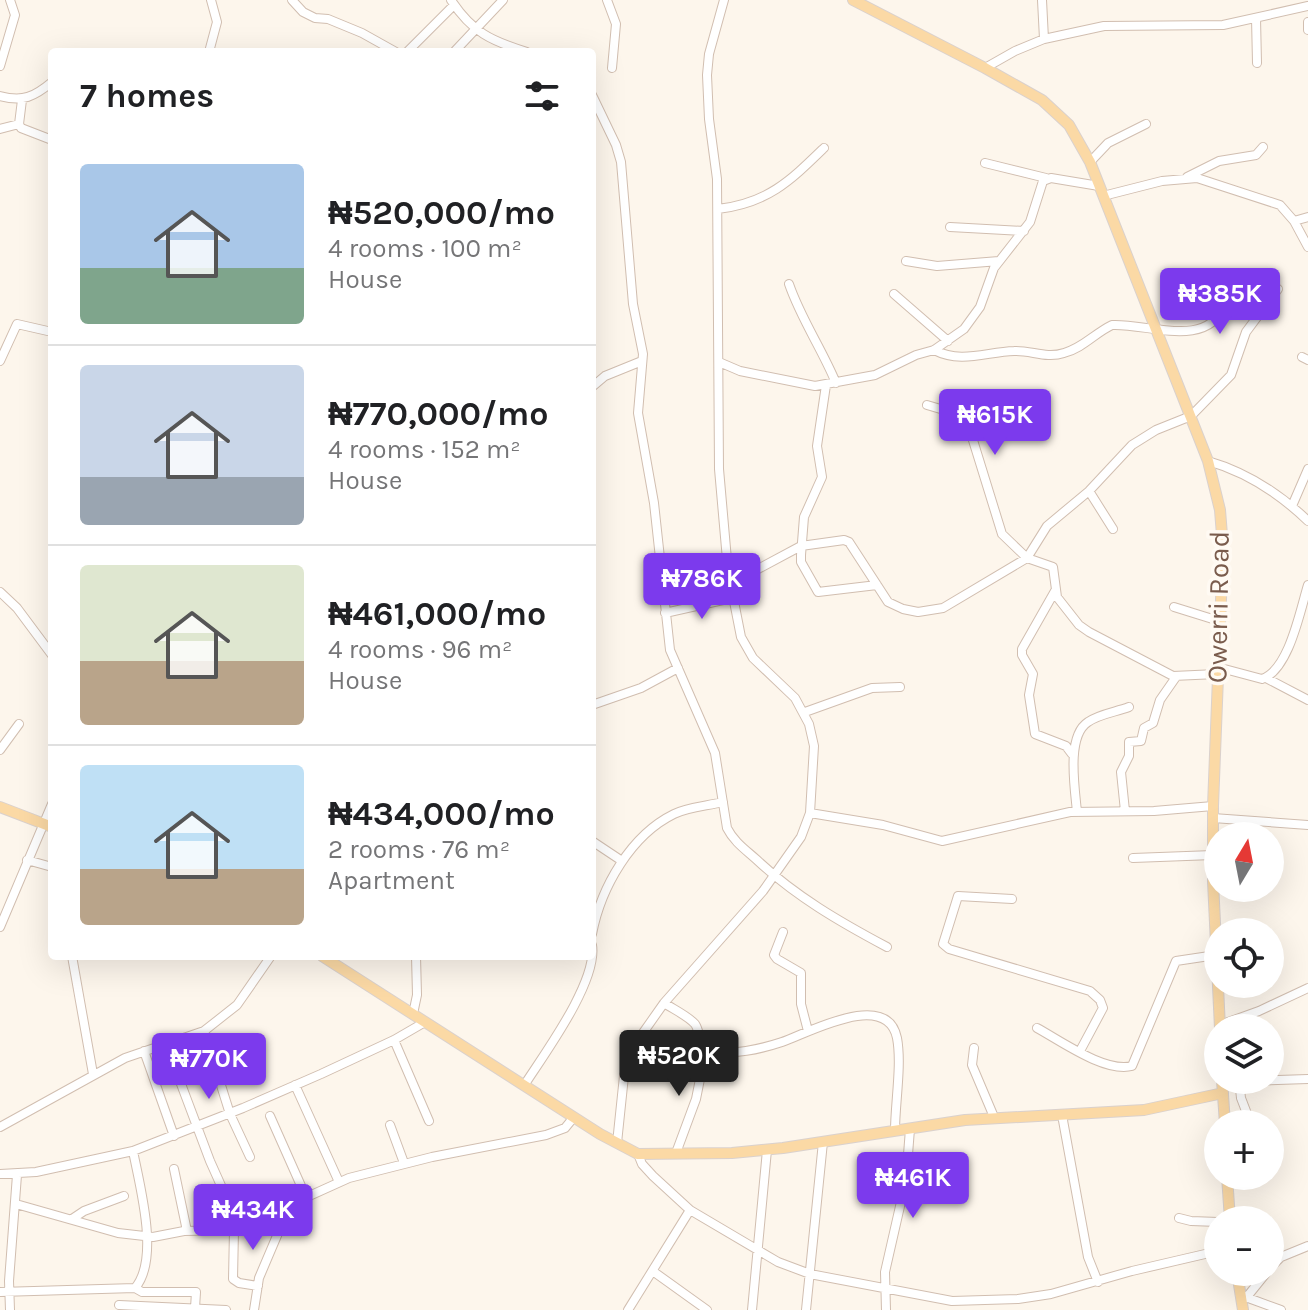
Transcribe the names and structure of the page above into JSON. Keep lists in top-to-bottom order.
{
  "streets": {
    "main road": ["Owerri Road"]
  },
  "north": "top",
  "page": {
    "heading": "7 homes",
    "list": [
      {
        "name": "₦520,000/mo",
        "note": "4 rooms · 100 m² · House"
      },
      {
        "name": "₦770,000/mo",
        "note": "4 rooms · 152 m² · House"
      },
      {
        "name": "₦461,000/mo",
        "note": "4 rooms · 96 m² · House"
      },
      {
        "name": "₦434,000/mo",
        "note": "2 rooms · 76 m² · Apartment"
      }
    ],
    "price": [
      "₦385K",
      "₦615K",
      "₦786K",
      "₦520K",
      "₦770K",
      "₦461K",
      "₦434K"
    ],
    "map_buttons": ["+", "−"]
  }
}
